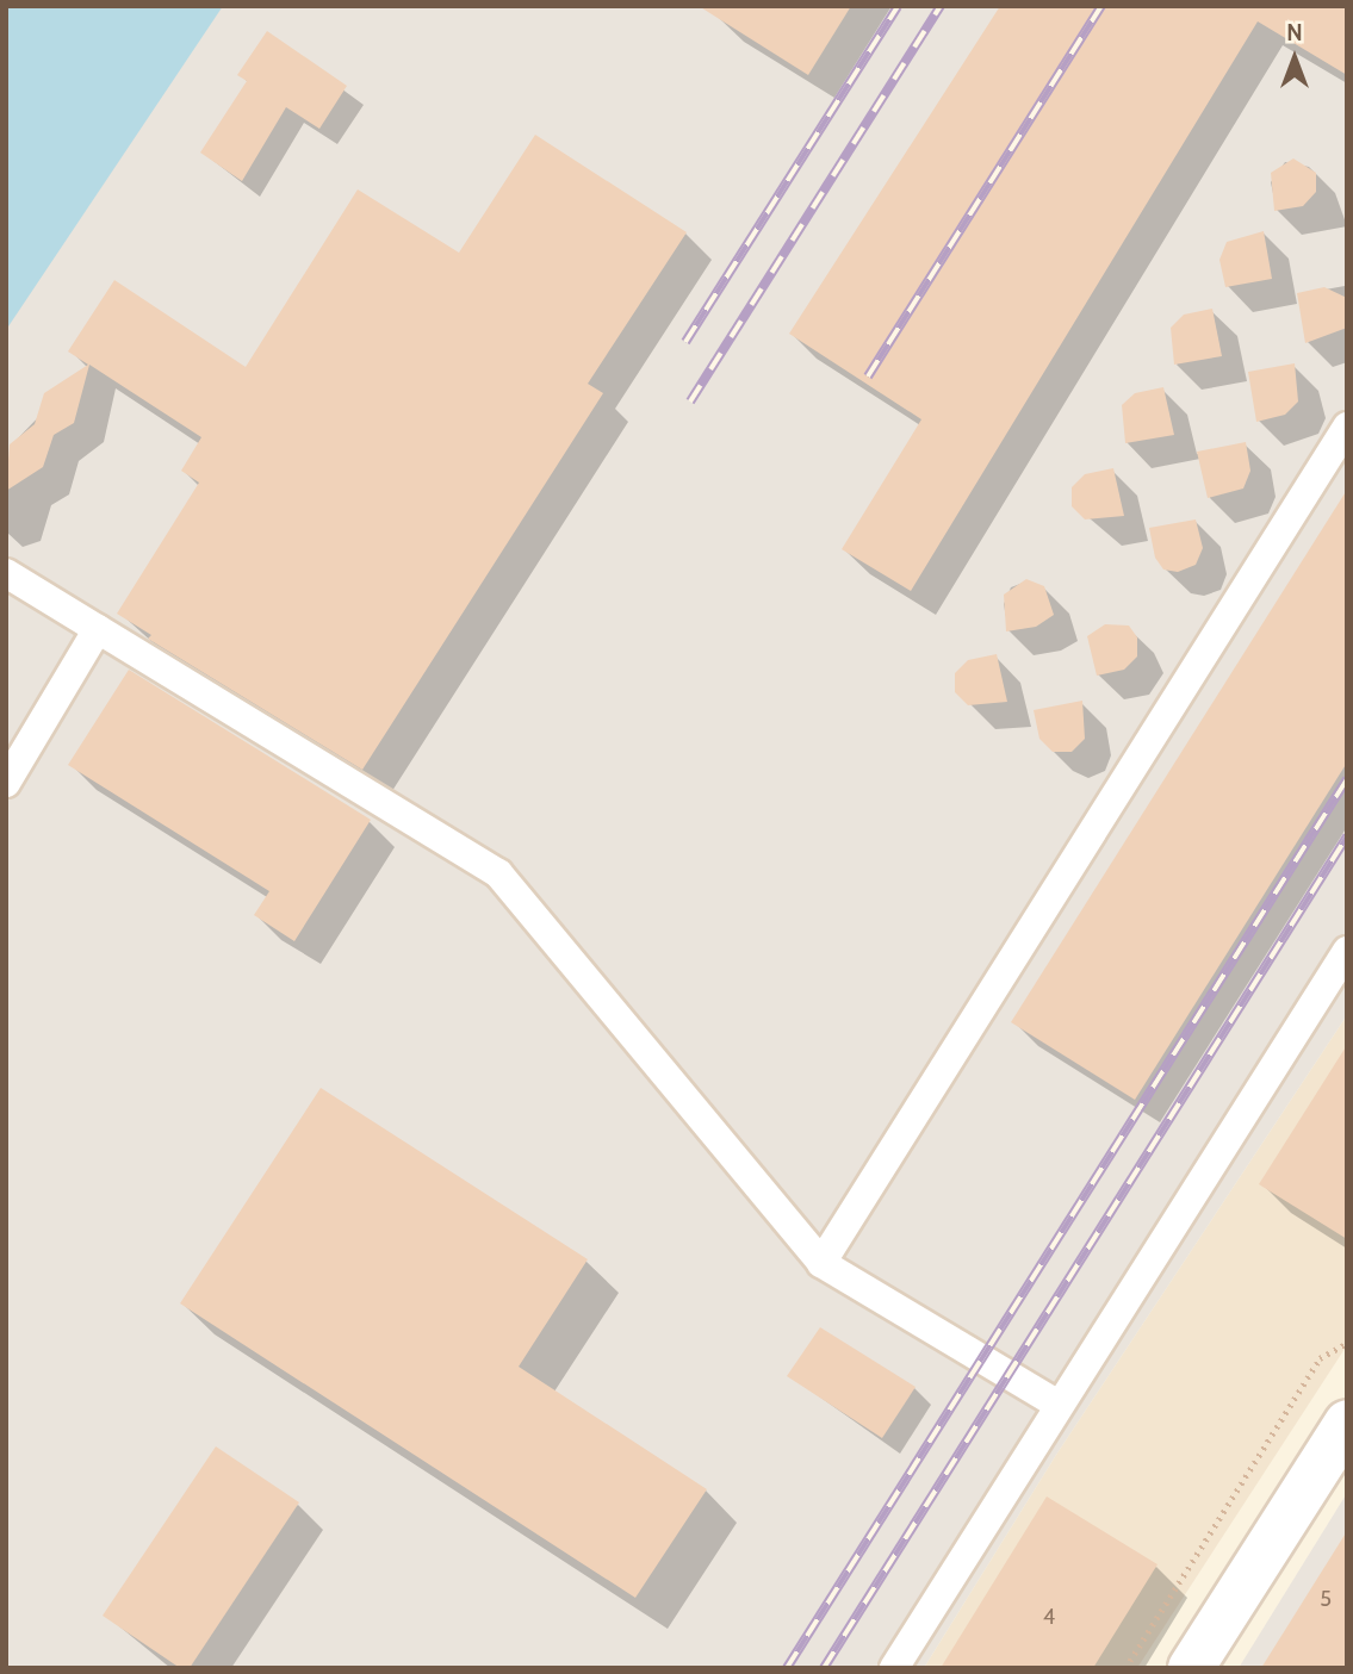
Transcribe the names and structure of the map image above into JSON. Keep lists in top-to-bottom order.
{
  "house_numbers": ["5", "4"],
  "north": "top"
}
